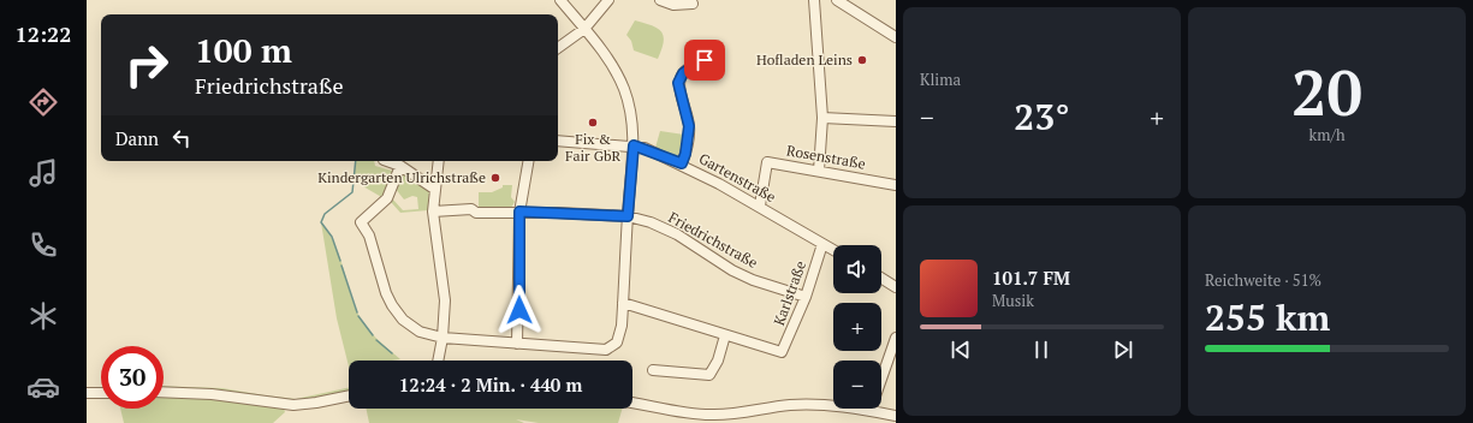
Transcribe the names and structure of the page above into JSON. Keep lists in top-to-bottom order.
{
  "streets": {
    "street": [
      "Rosenstraße",
      "Gartenstraße",
      "Friedrichstraße",
      "Karlstraße"
    ]
  },
  "crossings": [
    ["Rosenstraße", "Gartenstraße"],
    ["Gartenstraße", "Karlstraße"],
    ["Friedrichstraße", "Karlstraße"]
  ],
  "places": ["Hofladen Leins", "Fix & Fair GbR", "Kindergarten Ulrichstraße"],
  "page": {
    "tabs": "12:22",
    "tile": [
      "Klima",
      ["20", "km/h"],
      ["Reichweite · 51%", "255 km"]
    ],
    "turn": ["100 m", "Friedrichstraße"],
    "heat": ["−", "23°", "+"],
    "then": "Dann",
    "map_buttons": ["+", "−"],
    "song": ["101.7 FM", "Musik"],
    "limit": "30",
    "trip": "12:24 · 2 Min. · 440 m"
  }
}
